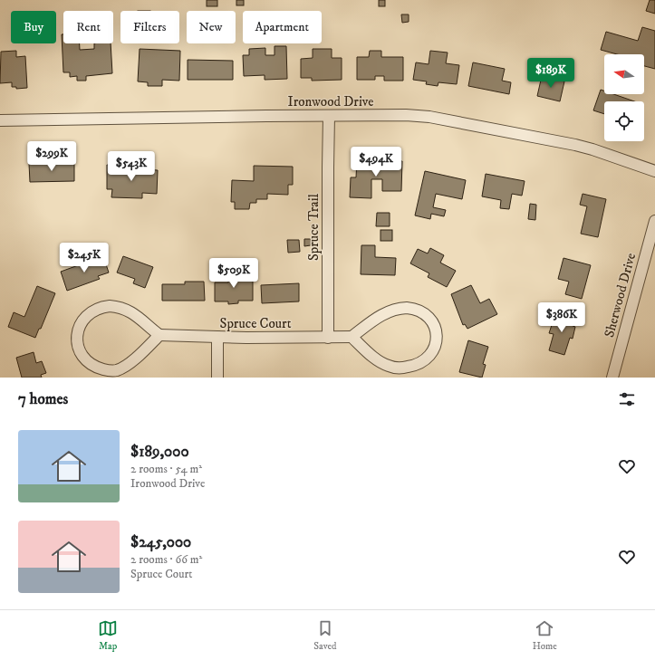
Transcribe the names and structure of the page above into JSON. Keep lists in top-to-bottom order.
{
  "streets": {
    "street": [
      "Ironwood Drive",
      "Spruce Trail",
      "Sherwood Drive",
      "Spruce Court"
    ]
  },
  "crossings": [
    ["Ironwood Drive", "Spruce Trail"],
    ["Spruce Trail", "Spruce Court"]
  ],
  "north": "left",
  "page": {
    "chip": [
      "Buy",
      "Rent",
      "Filters",
      "New",
      "Apartment"
    ],
    "price": [
      "$189K",
      "$299K",
      "$494K",
      "$543K",
      "$245K",
      "$509K",
      "$386K"
    ],
    "heading": "7 homes",
    "list": [
      {
        "name": "$189,000",
        "note": "2 rooms · 54 m² · Ironwood Drive"
      },
      {
        "name": "$245,000",
        "note": "2 rooms · 66 m² · Spruce Court"
      }
    ],
    "tabs": ["Map", "Saved", "Home"]
  }
}
